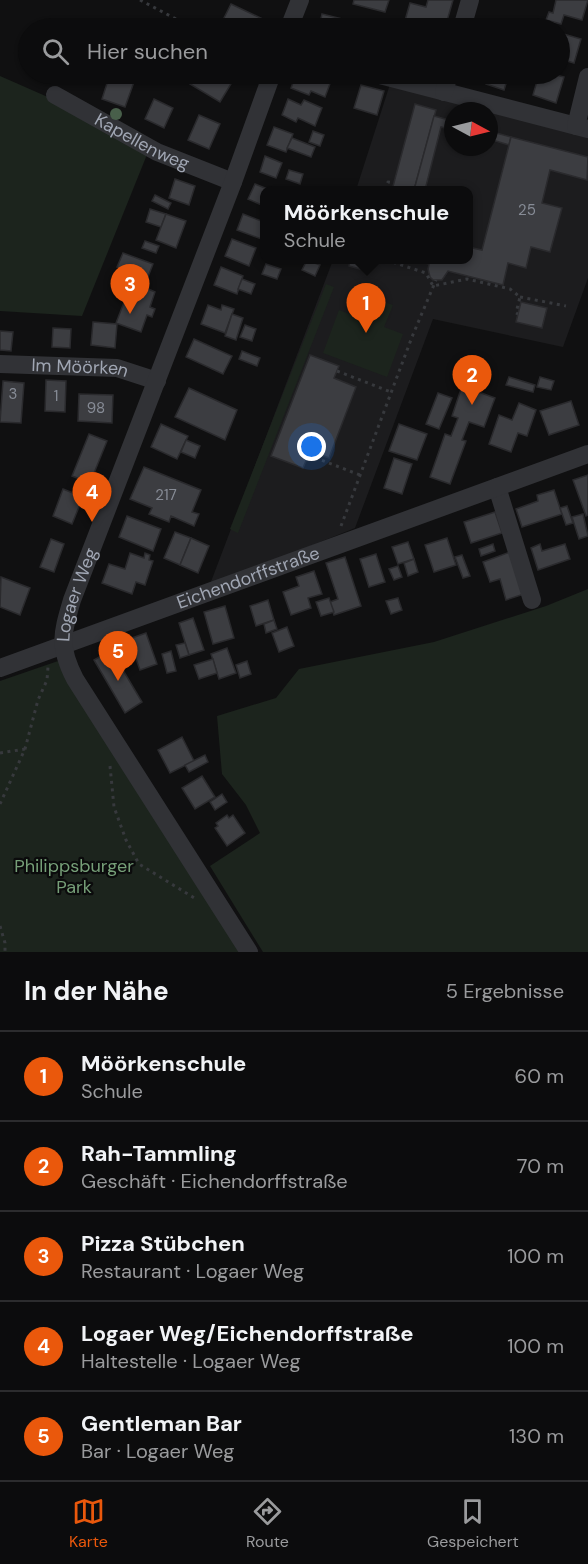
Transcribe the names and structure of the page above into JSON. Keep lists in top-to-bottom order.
{
  "streets": {
    "street": [
      "Kapellenweg",
      "Im Möörken",
      "Eichendorffstraße",
      "Logaer Weg"
    ]
  },
  "crossings": [
    ["Kapellenweg", "Logaer Weg"],
    ["Im Möörken", "Logaer Weg"],
    ["Eichendorffstraße", "Logaer Weg"]
  ],
  "parks": ["Philippsburger Park"],
  "house_numbers": [
    "25",
    "3",
    "1",
    "98",
    "217"
  ],
  "north": "right",
  "page": {
    "search": "Hier suchen",
    "popup": ["Möörkenschule", "Schule"],
    "pins": [
      "3",
      "1",
      "2",
      "4",
      "5"
    ],
    "heading": ["In der Nähe", "5 Ergebnisse"],
    "list": [
      {
        "mark": "1",
        "name": "Möörkenschule",
        "note": "Schule",
        "value": "60 m"
      },
      {
        "mark": "2",
        "name": "Rah-Tammling",
        "note": "Geschäft · Eichendorffstraße",
        "value": "70 m"
      },
      {
        "mark": "3",
        "name": "Pizza Stübchen",
        "note": "Restaurant · Logaer Weg",
        "value": "100 m"
      },
      {
        "mark": "4",
        "name": "Logaer Weg/Eichendorffstraße",
        "note": "Haltestelle · Logaer Weg",
        "value": "100 m"
      },
      {
        "mark": "5",
        "name": "Gentleman Bar",
        "note": "Bar · Logaer Weg",
        "value": "130 m"
      }
    ],
    "nav": ["Karte", "Route", "Gespeichert"]
  }
}
